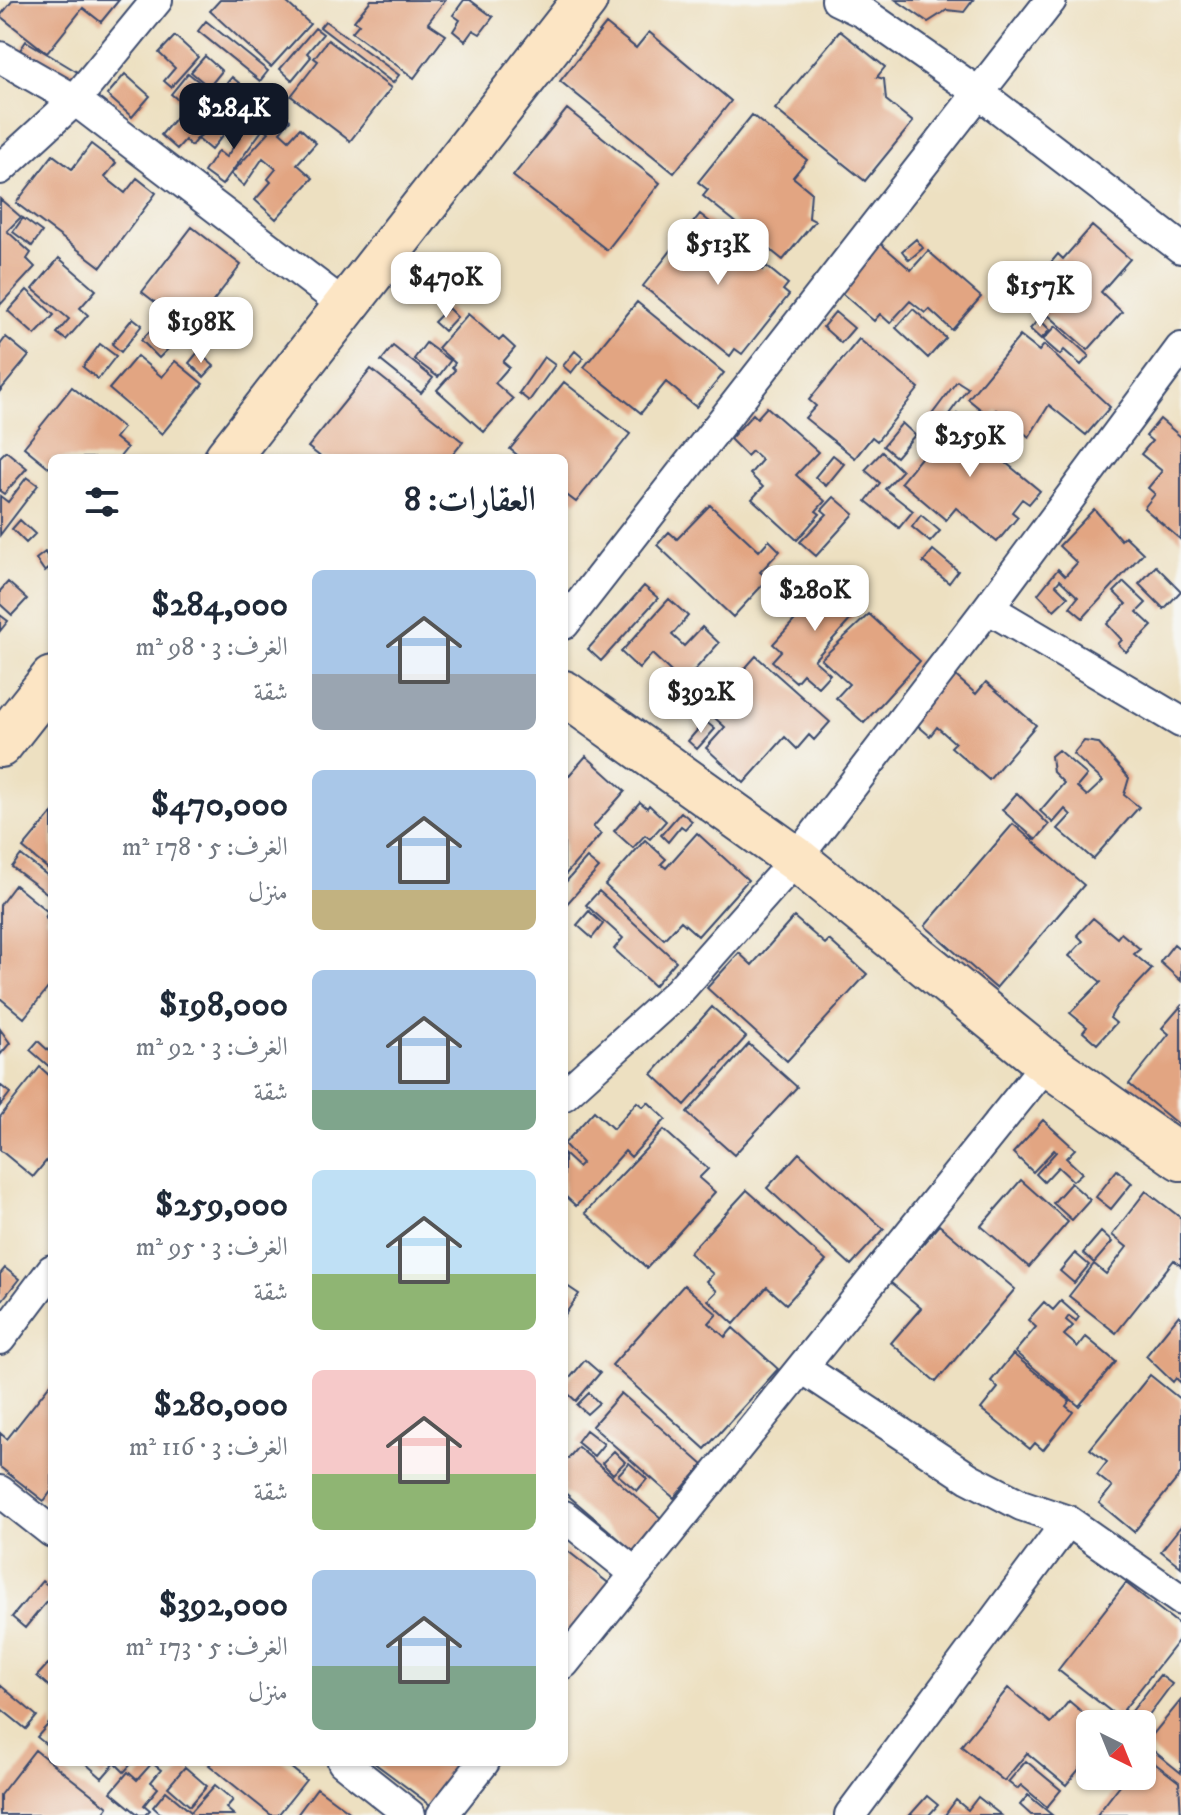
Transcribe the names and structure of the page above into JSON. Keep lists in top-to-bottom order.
{
  "north": "bottom right",
  "page": {
    "price": [
      "$284K",
      "$513K",
      "$470K",
      "$157K",
      "$198K",
      "$259K",
      "$280K",
      "$392K"
    ],
    "heading": "العقارات: 8",
    "list": [
      {
        "name": "$284,000",
        "note": "الغرف: 3 · 98 m² · شقة"
      },
      {
        "name": "$470,000",
        "note": "الغرف: 5 · 178 m² · منزل"
      },
      {
        "name": "$198,000",
        "note": "الغرف: 3 · 92 m² · شقة"
      },
      {
        "name": "$259,000",
        "note": "الغرف: 3 · 95 m² · شقة"
      },
      {
        "name": "$280,000",
        "note": "الغرف: 3 · 116 m² · شقة"
      },
      {
        "name": "$392,000",
        "note": "الغرف: 5 · 173 m² · منزل"
      }
    ]
  }
}
